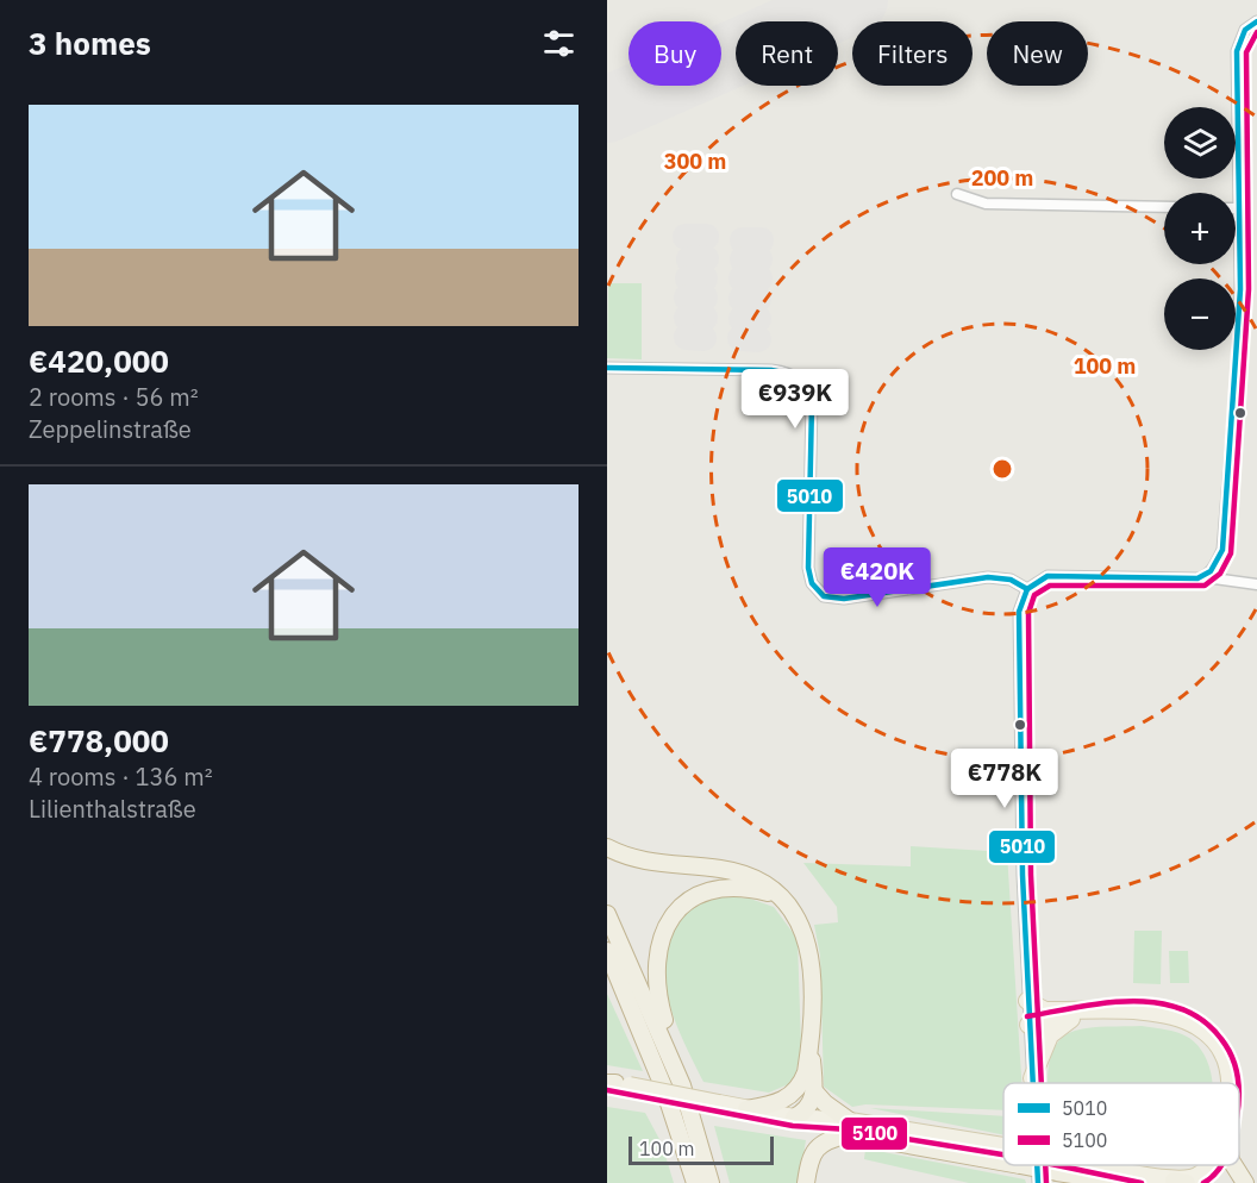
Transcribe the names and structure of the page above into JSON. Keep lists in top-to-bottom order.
{
  "lines": ["transit line 5010", "transit line 5100"],
  "legend": ["5010", "5100"],
  "scale_bar": "100 m",
  "page": {
    "heading": "3 homes",
    "chip": [
      "Buy",
      "Rent",
      "Filters",
      "New"
    ],
    "list": [
      {
        "name": "€420,000",
        "note": "2 rooms · 56 m² · Zeppelinstraße"
      },
      {
        "name": "€778,000",
        "note": "4 rooms · 136 m² · Lilienthalstraße"
      }
    ],
    "map_buttons": ["+", "−"],
    "price": ["€939K", "€420K", "€778K"],
    "scale": "100 m"
  },
  "rings": ["300 m", "200 m", "100 m"]
}
